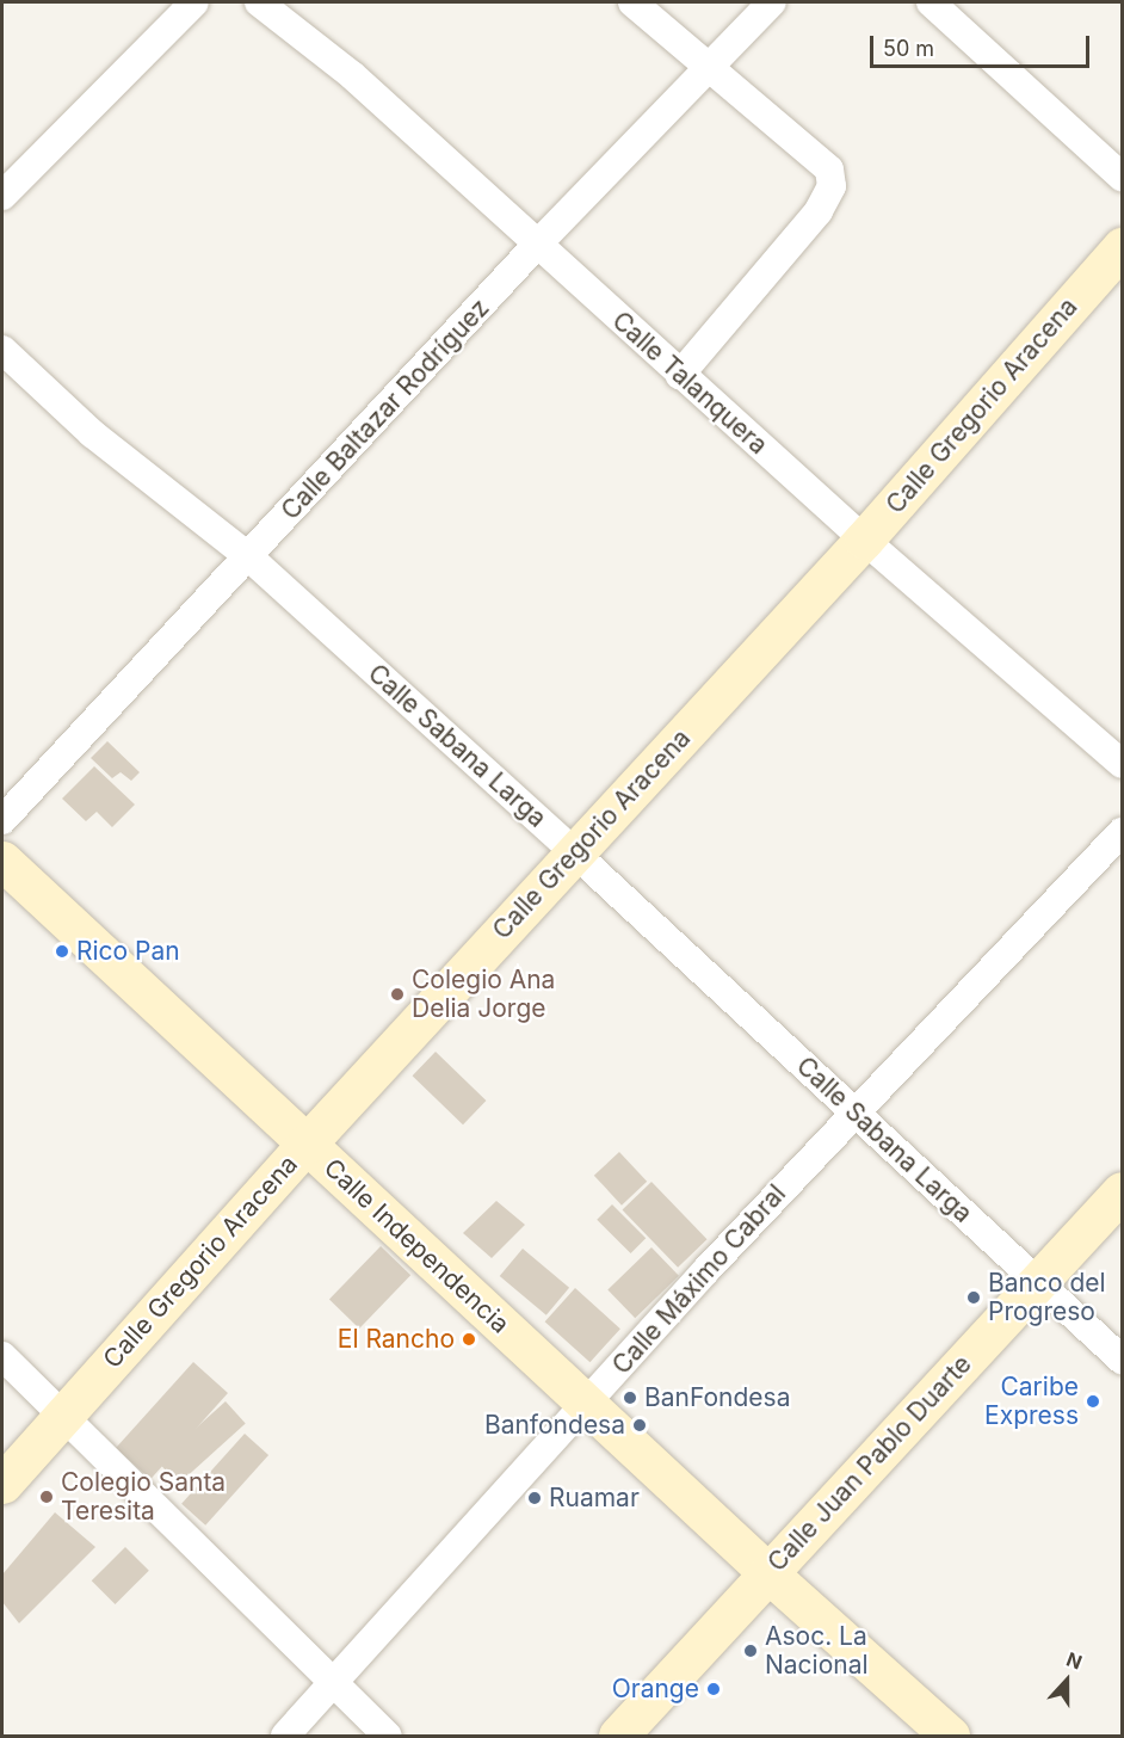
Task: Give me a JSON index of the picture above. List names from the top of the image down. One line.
{"streets":{"street":["Calle Talanquera","Calle Gregorio Aracena","Calle Baltazar Rodríguez","Calle Sabana Larga","Calle Independencia","Calle Máximo Cabral","Calle Juan Pablo Duarte"]},"crossings":[["Calle Talanquera","Calle Gregorio Aracena"],["Calle Talanquera","Calle Baltazar Rodríguez"],["Calle Gregorio Aracena","Calle Sabana Larga"],["Calle Gregorio Aracena","Calle Independencia"],["Calle Baltazar Rodríguez","Calle Sabana Larga"],["Calle Sabana Larga","Calle Máximo Cabral"],["Calle Sabana Larga","Calle Juan Pablo Duarte"],["Calle Independencia","Calle Máximo Cabral"],["Calle Independencia","Calle Juan Pablo Duarte"]],"places":["Rico Pan","Colegio Ana Delia Jorge","Banco del Progreso","El Rancho","BanFondesa","Caribe Express","Banfondesa","Colegio Santa Teresita","Ruamar","Asoc. La Nacional","Orange"],"scale_bar":"50 m","north":"top"}
